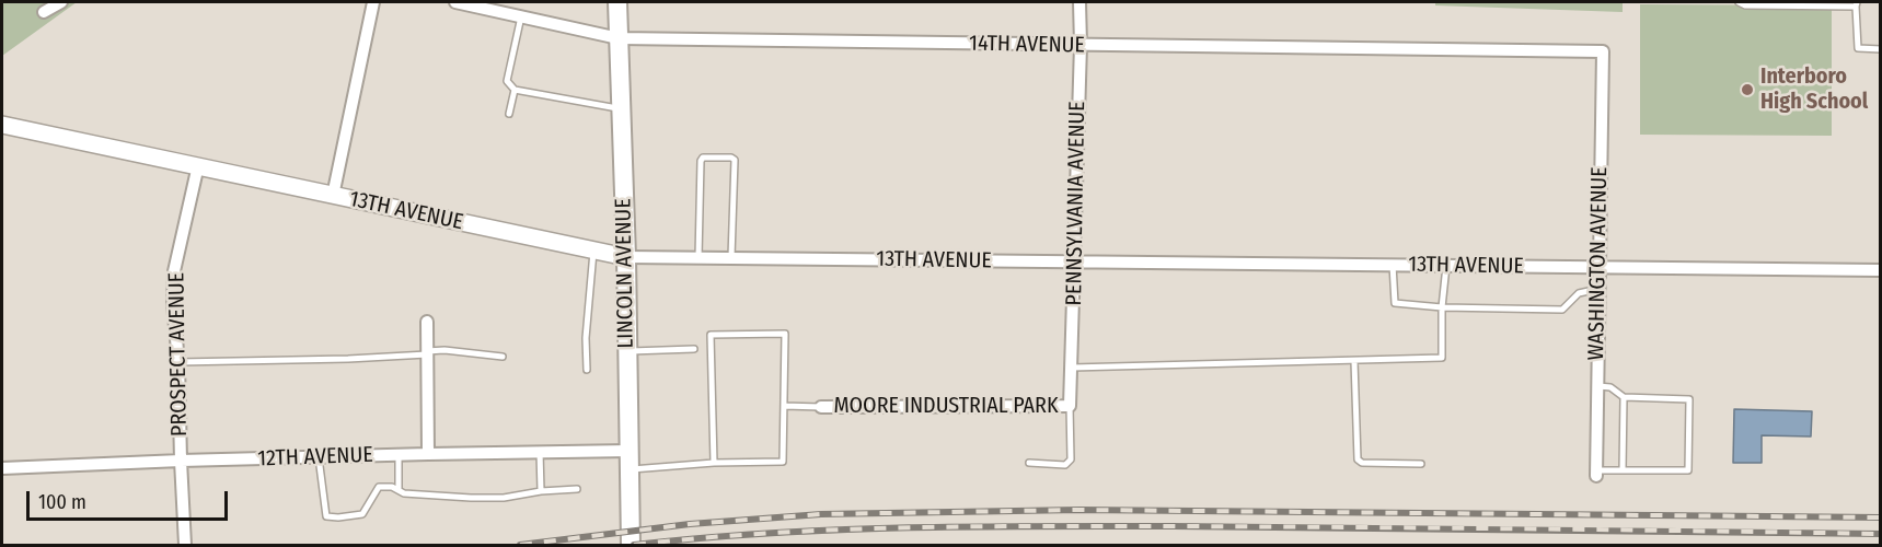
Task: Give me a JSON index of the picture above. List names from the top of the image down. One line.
{"streets":{"main road":["LINCOLN AVENUE"],"street":["14TH AVENUE","PENNSYLVANIA AVENUE","13TH AVENUE","WASHINGTON AVENUE","PROSPECT AVENUE","MOORE INDUSTRIAL PARK","12TH AVENUE"]},"crossings":[["14TH AVENUE","PENNSYLVANIA AVENUE"],["14TH AVENUE","WASHINGTON AVENUE"],["14TH AVENUE","LINCOLN AVENUE"],["PENNSYLVANIA AVENUE","13TH AVENUE"],["PENNSYLVANIA AVENUE","MOORE INDUSTRIAL PARK"],["13TH AVENUE","WASHINGTON AVENUE"],["13TH AVENUE","LINCOLN AVENUE"],["13TH AVENUE","PROSPECT AVENUE"],["LINCOLN AVENUE","12TH AVENUE"],["PROSPECT AVENUE","12TH AVENUE"]],"places":["Interboro High School"],"scale_bar":"100 m"}
